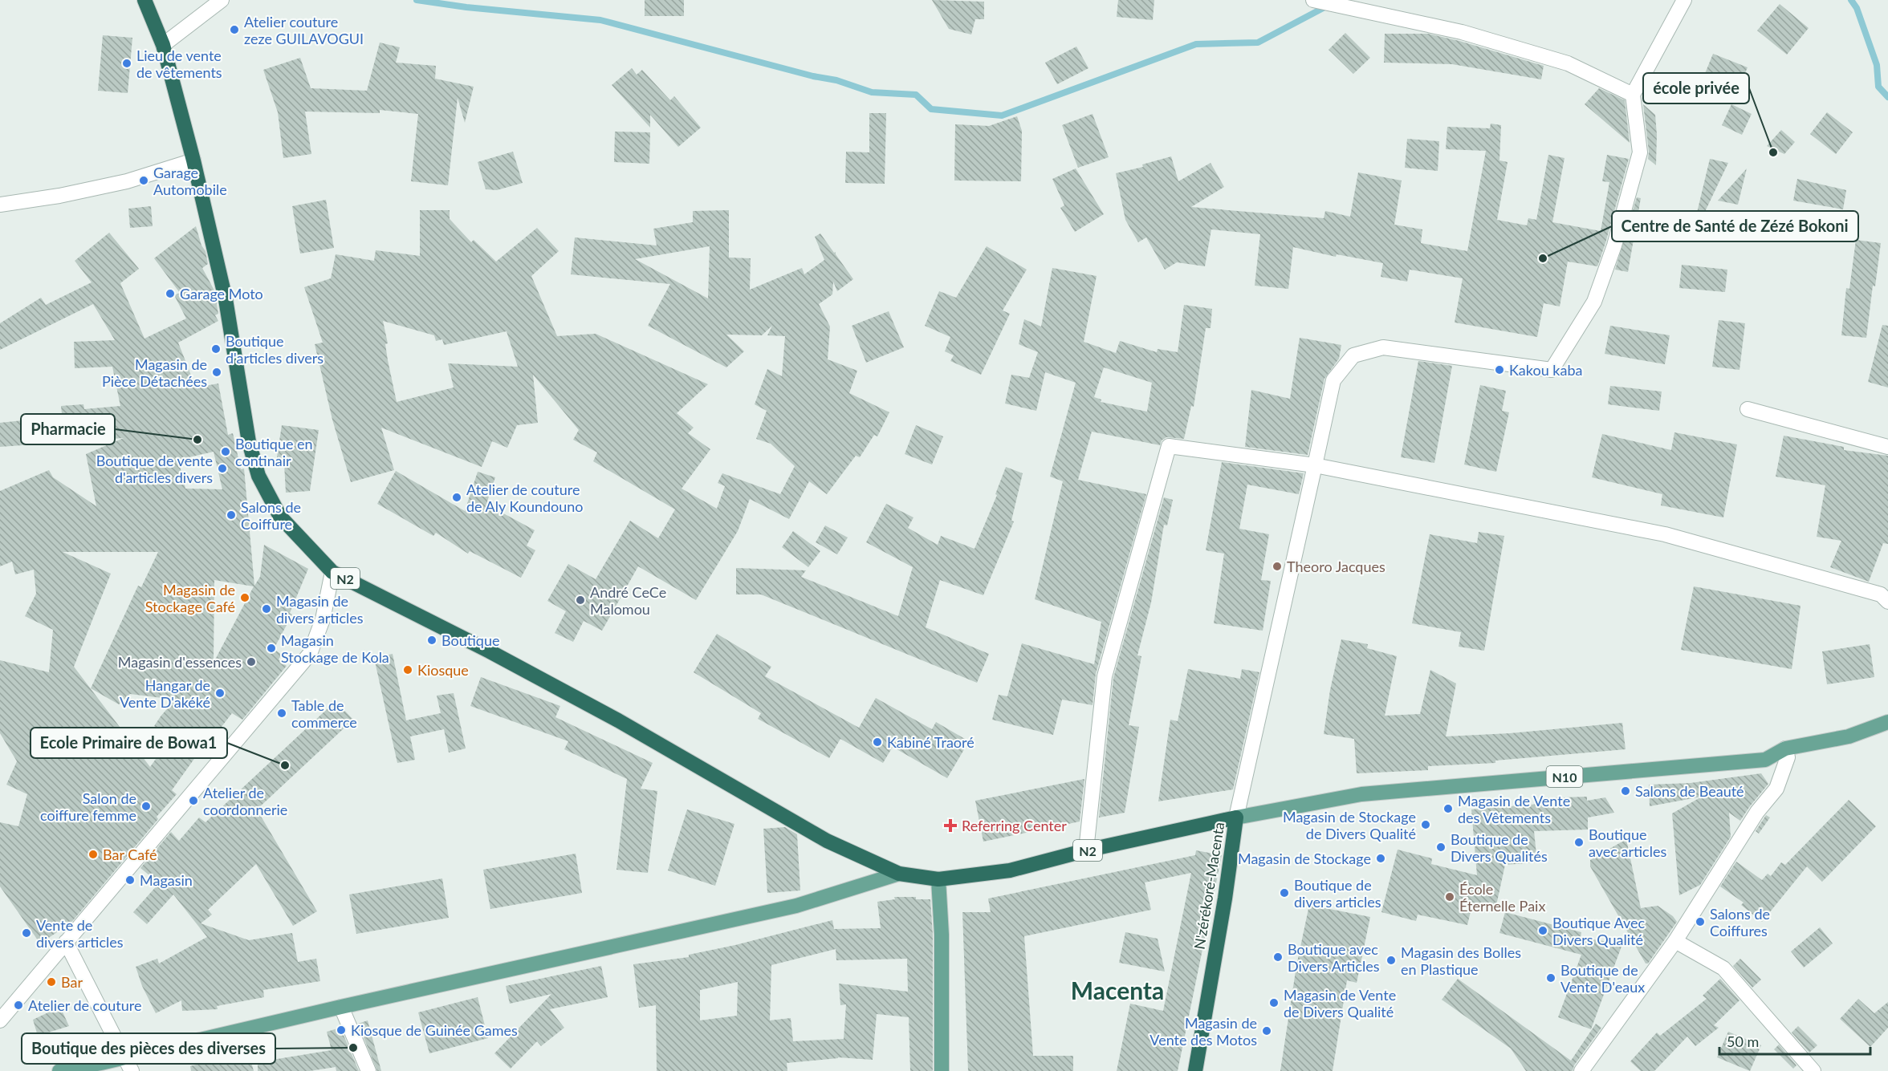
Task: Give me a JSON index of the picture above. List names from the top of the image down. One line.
{"streets":{"highway":["N2","N'zérékoré-Macenta"],"main road":["N10"]},"crossings":[["N2","N'zérékoré-Macenta"],["N10","N'zérékoré-Macenta"]],"districts":["Macenta"],"places":{"other":["Atelier couture zeze GUILAVOGUI","Lieu de vente de vêtements","école privée","Garage Automobile","Centre de Santé de Zézé Bokoni","Garage Moto","Boutique d'articles divers","Kakou kaba","Magasin de Pièce Détachées","Pharmacie","Boutique en continair","Boutique de vente d'articles divers","Atelier de couture de Aly Koundouno","Salons de Coiffure","Theoro Jacques","Magasin de Stockage Café","André CeCe Malomou","Magasin de divers articles","Boutique","Magasin Stockage de Kola","Magasin d'essences","Kiosque","Hangar de Vente D'akéké","Table de commerce","Kabiné Traoré","Ecole Primaire de Bowa1","Salons de Beauté","Atelier de coordonnerie","Salon de coiffure femme","Magasin de Vente des Vêtements","Magasin de Stockage de Divers Qualité","Boutique avec articles","Boutique de Divers Qualités","Bar Café","Magasin de Stockage","Magasin","Boutique de divers articles","École Éternelle Paix","Salons de Coiffures","Boutique Avec Divers Qualité","Vente de divers articles","Boutique avec Divers Articles","Magasin des Bolles en Plastique","Boutique de Vente D'eaux","Bar","Magasin de Vente de Divers Qualité","Atelier de couture","Kiosque de Guinée Games","Magasin de Vente des Motos","Boutique des pièces des diverses"],"health":["Referring Center"]},"scale_bar":"50 m"}
